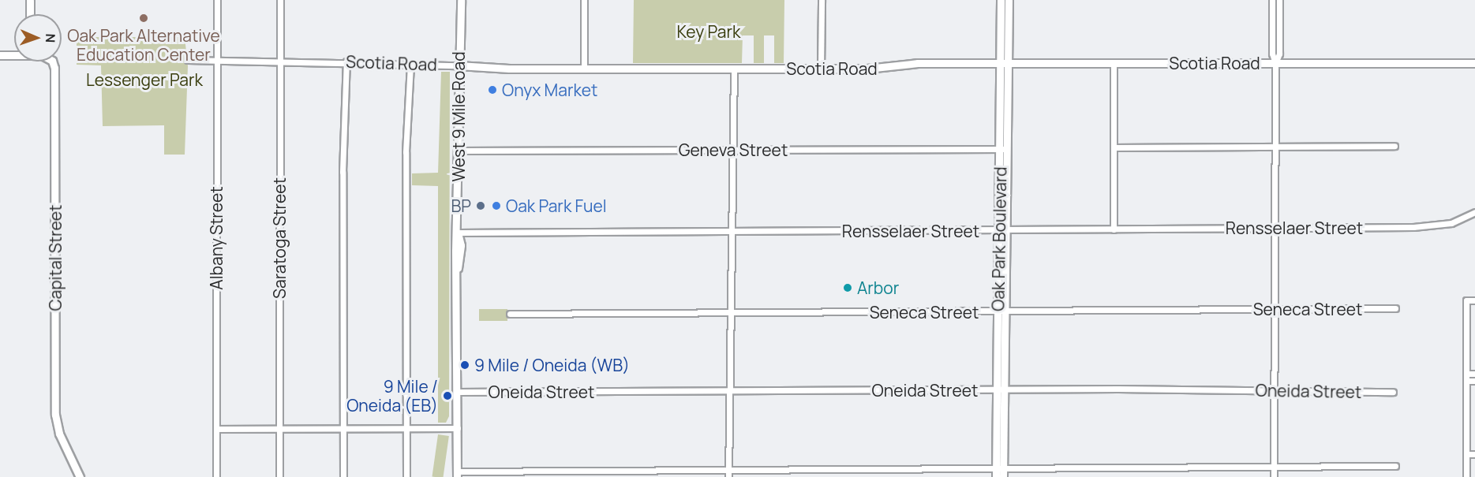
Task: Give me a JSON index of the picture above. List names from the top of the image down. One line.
{"streets":{"street":["Scotia Road","West 9 Mile Road","Geneva Street","Rensselaer Street","Albany Street","Saratoga Street","Oak Park Boulevard","Capital Street","Seneca Street","Oneida Street"]},"crossings":[["Scotia Road","West 9 Mile Road"],["Scotia Road","Albany Street"],["Scotia Road","Saratoga Street"],["Scotia Road","Oak Park Boulevard"],["West 9 Mile Road","Geneva Street"],["West 9 Mile Road","Rensselaer Street"],["West 9 Mile Road","Oneida Street"],["Geneva Street","Oak Park Boulevard"],["Rensselaer Street","Oak Park Boulevard"],["Oak Park Boulevard","Seneca Street"],["Oak Park Boulevard","Oneida Street"]],"parks":["Key Park","Lessenger Park"],"places":["Oak Park Alternative Education Center","Onyx Market","BP","Oak Park Fuel","Arbor","9 Mile / Oneida (WB)","9 Mile / Oneida (EB)"],"north":"right"}
